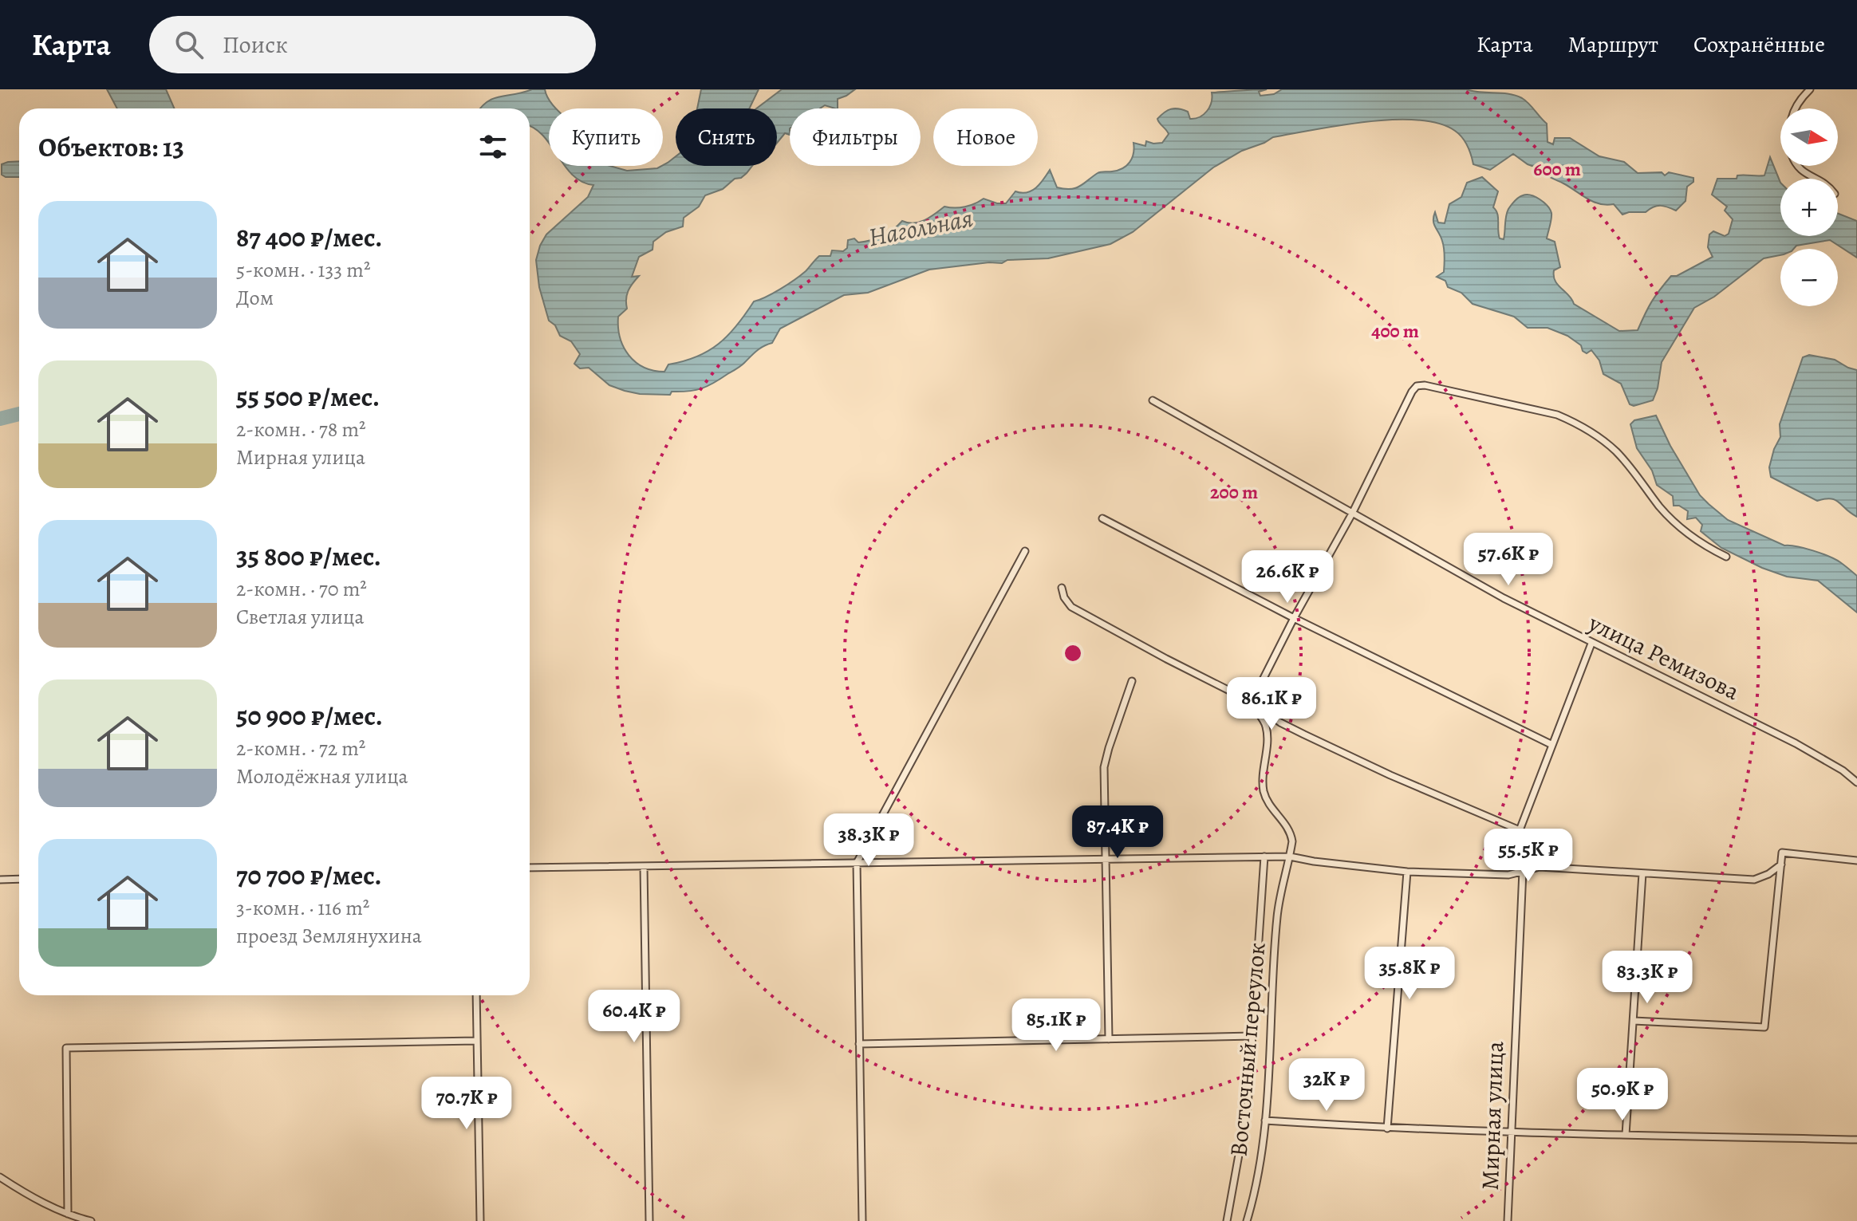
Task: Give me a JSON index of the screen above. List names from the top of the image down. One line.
{"streets":{"street":["улица Ремизова","Восточный переулок","Мирная улица"]},"crossings":[["улица Ремизова","Мирная улица"]],"water":["Нагольная"],"north":"right","page":{"header":"Карта","search":"Поиск","nav":["Карта","Маршрут","Сохранённые"],"map_buttons":["+","−"],"chip":["Купить","Снять","Фильтры","Новое"],"heading":"Объектов: 13","list":[{"name":"87 400 ₽/мес.","note":"5-комн. · 133 m² · Дом"},{"name":"55 500 ₽/мес.","note":"2-комн. · 78 m² · Мирная улица"},{"name":"35 800 ₽/мес.","note":"2-комн. · 70 m² · Светлая улица"},{"name":"50 900 ₽/мес.","note":"2-комн. · 72 m² · Молодёжная улица"},{"name":"70 700 ₽/мес.","note":"3-комн. · 116 m² · проезд Землянухина"}],"price":["57.6K ₽","26.6K ₽","86.1K ₽","87.4K ₽","38.3K ₽","55.5K ₽","35.8K ₽","83.3K ₽","60.4K ₽","85.1K ₽","32K ₽","50.9K ₽","70.7K ₽"]},"rings":["600 m","400 m","200 m"]}
